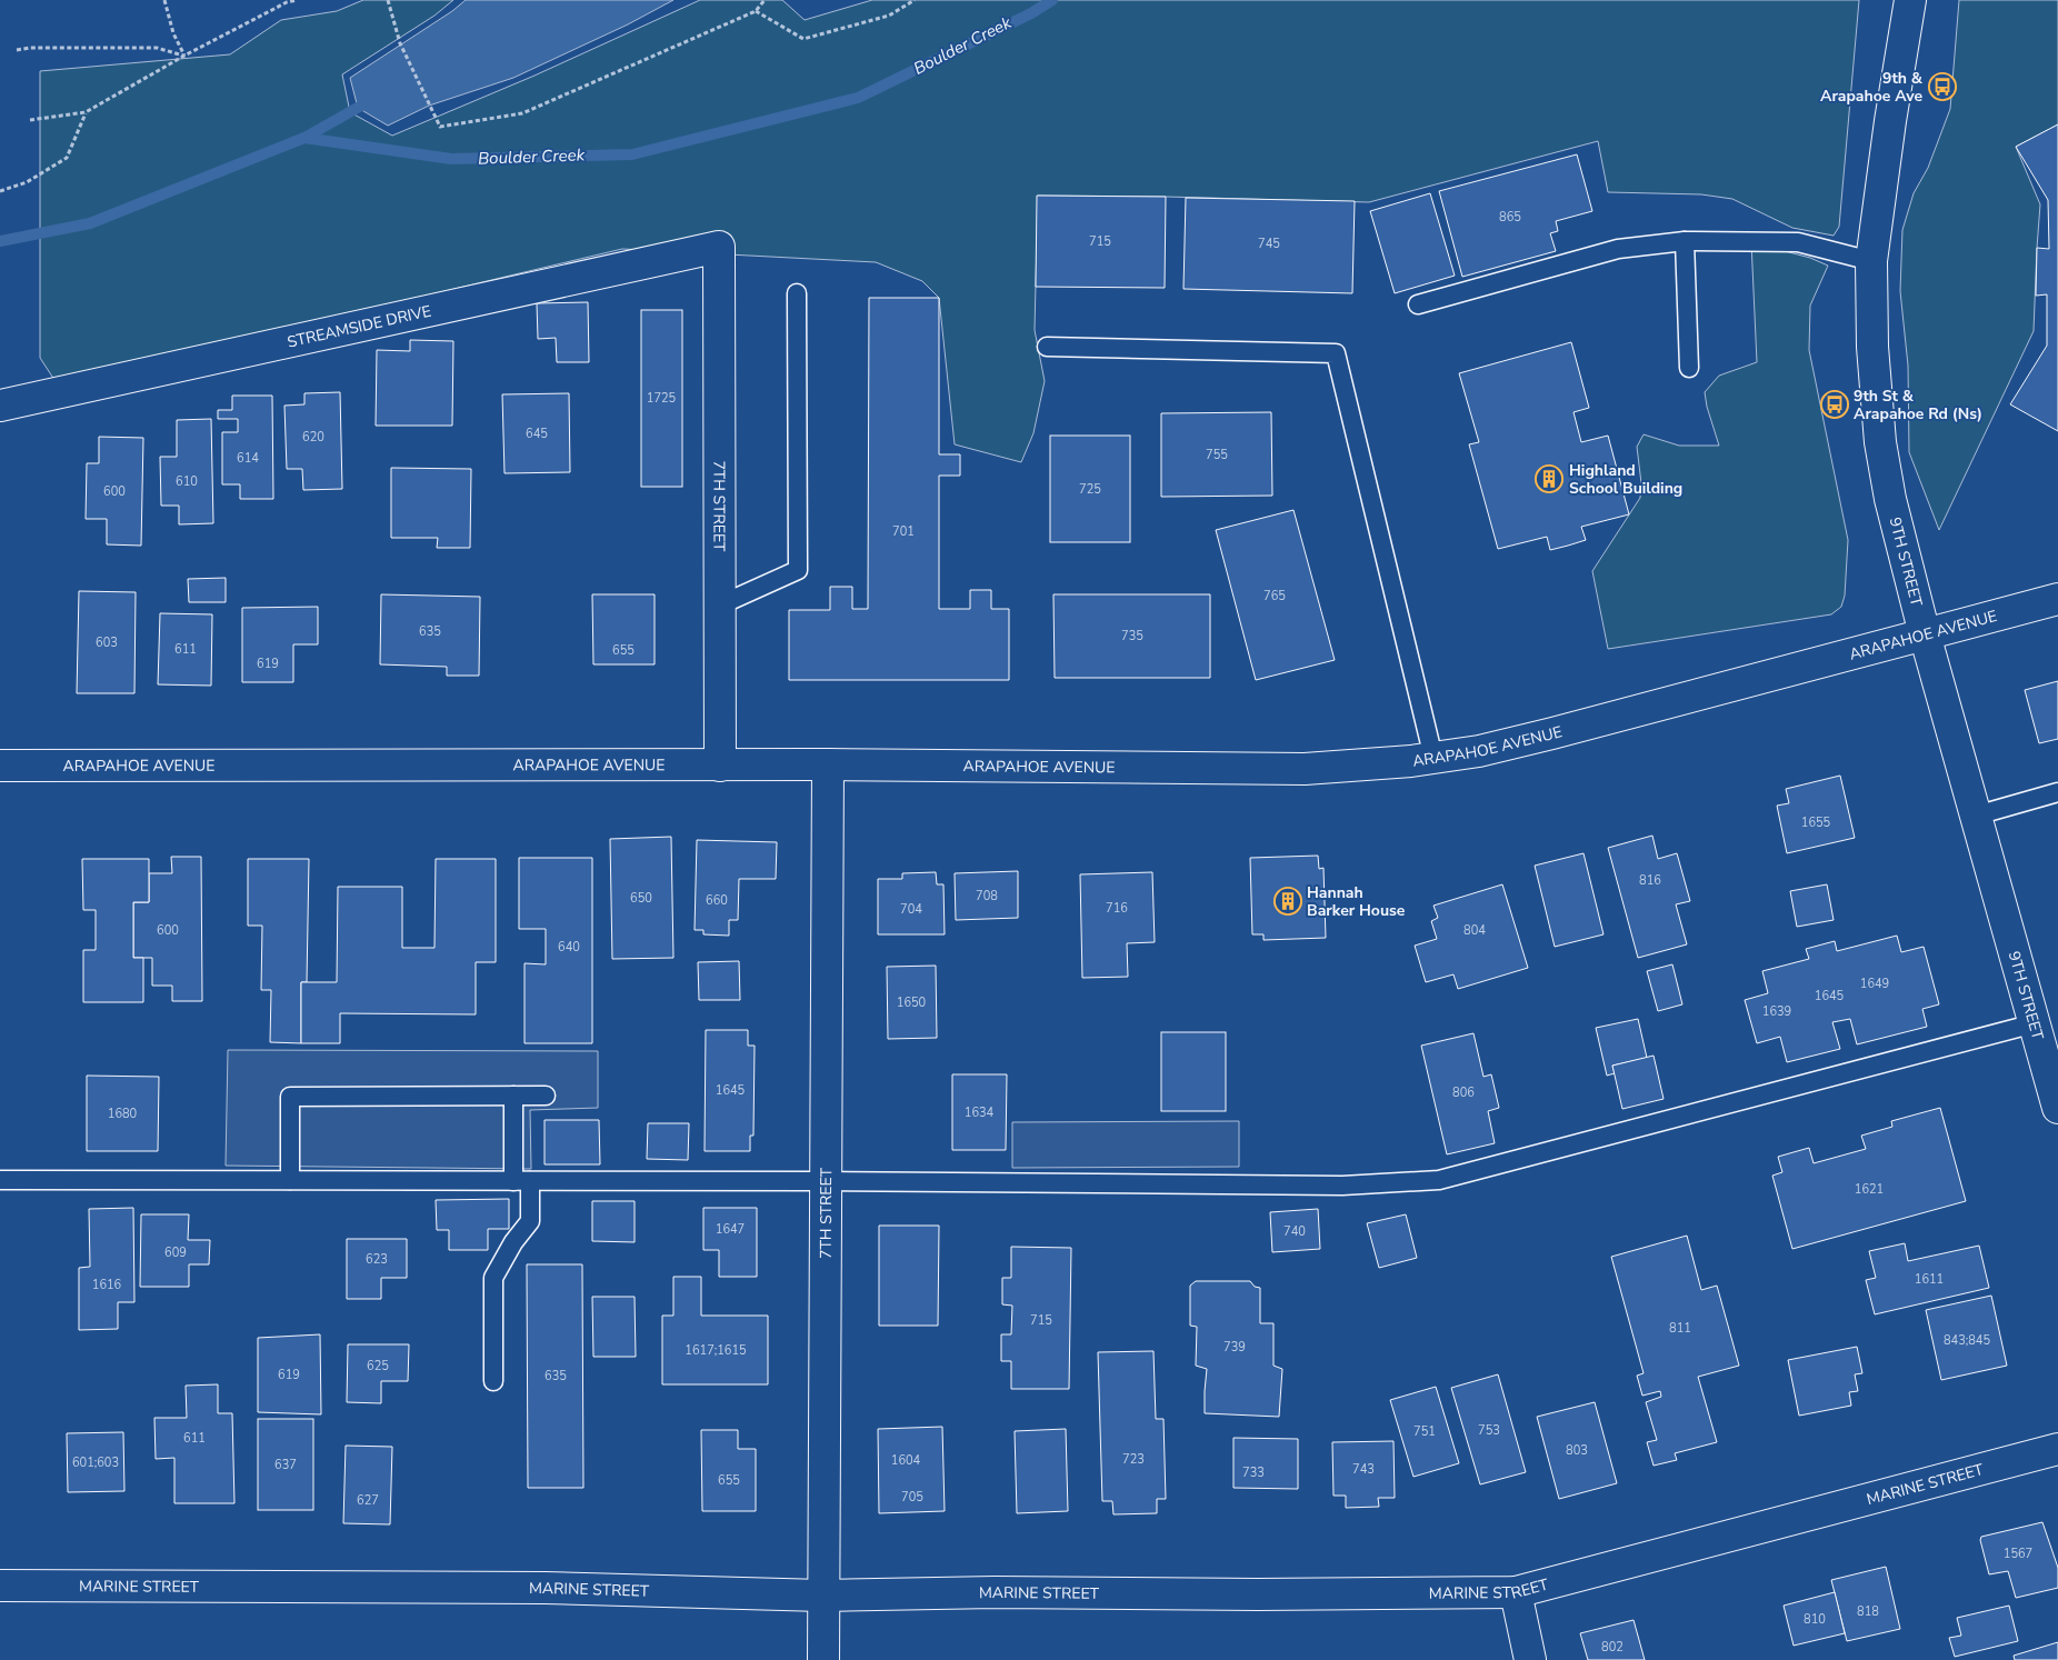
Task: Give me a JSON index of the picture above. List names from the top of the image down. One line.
{"streets":{"street":["STREAMSIDE DRIVE","7TH STREET","9TH STREET","ARAPAHOE AVENUE","MARINE STREET"]},"crossings":[["STREAMSIDE DRIVE","7TH STREET"],["7TH STREET","ARAPAHOE AVENUE"],["7TH STREET","MARINE STREET"],["9TH STREET","ARAPAHOE AVENUE"]],"water":["Boulder Creek"],"places":{"bus stop":["9th & Arapahoe Ave","9th St & Arapahoe Rd (Ns)"],"building":["Highland School Building","Hannah Barker House"]},"house_numbers":["865","715","745","1725","645","620","755","614","610","725","600","701","765","635","735","603","611","655","619","1655","816","708","650","660","716","704","600","804","640","1649","1645","1650","1639","1645","806","1634","1680","1621","1647","740","609","623","1611","1616","715","811","843;845","739","1617;1615","625","619","635","753","751","611","803","723","1604","601;603","637","743","733","655","705","627","1567","818","810","802"]}
